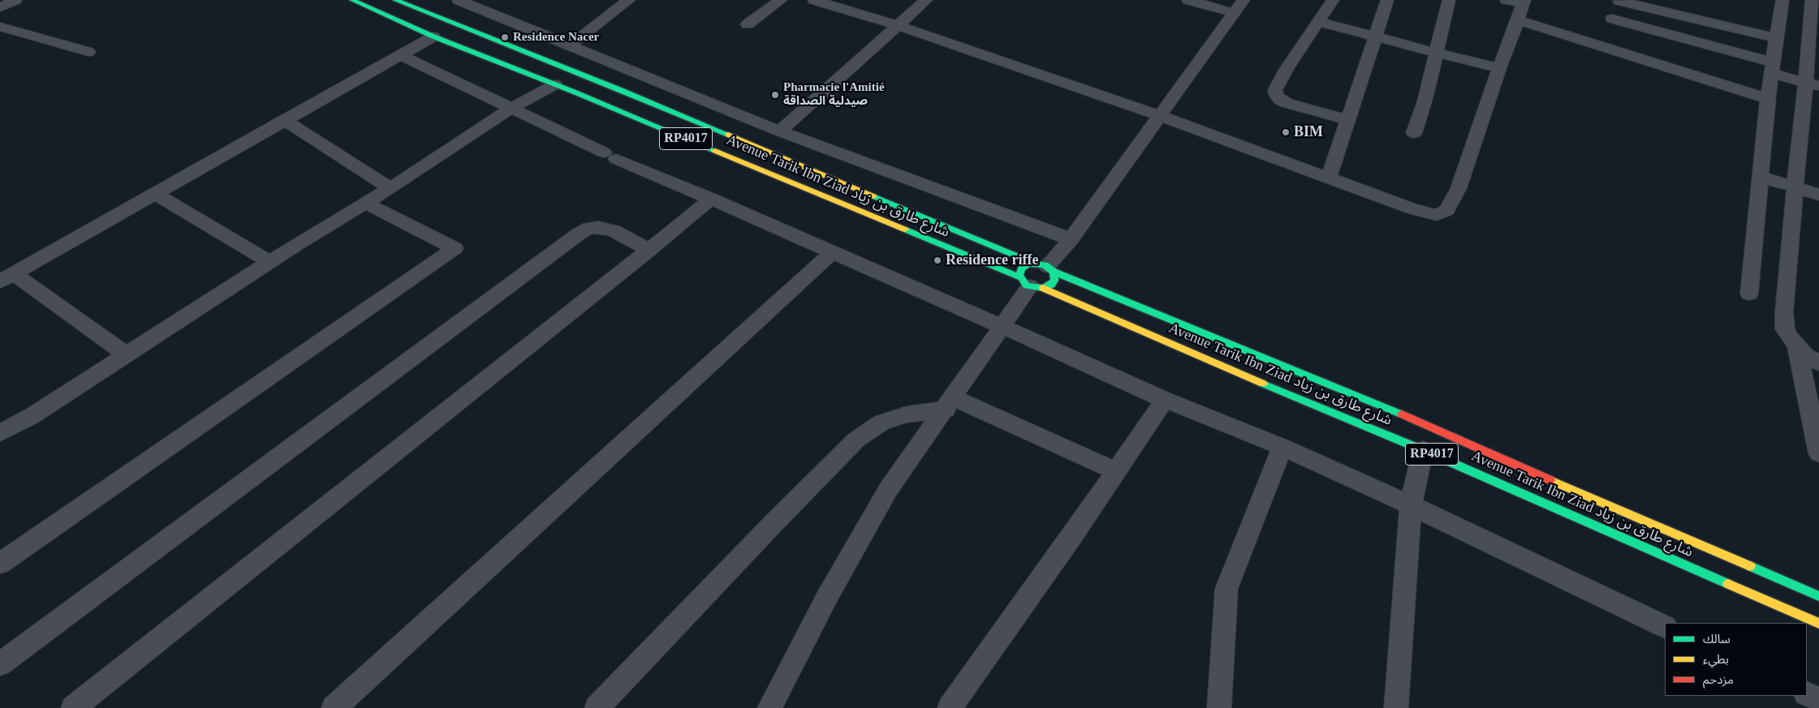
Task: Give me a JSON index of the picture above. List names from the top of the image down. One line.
{"streets":{"main road":["RP4017","Avenue Tarik Ibn Ziad شارع طارق بن زياد"]},"places":["Residence Nacer","Pharmacie l'Amitié صيدلية الصداقة","BIM","Residence riffe"],"legend":["سالك","بطيء","مزدحم"]}
